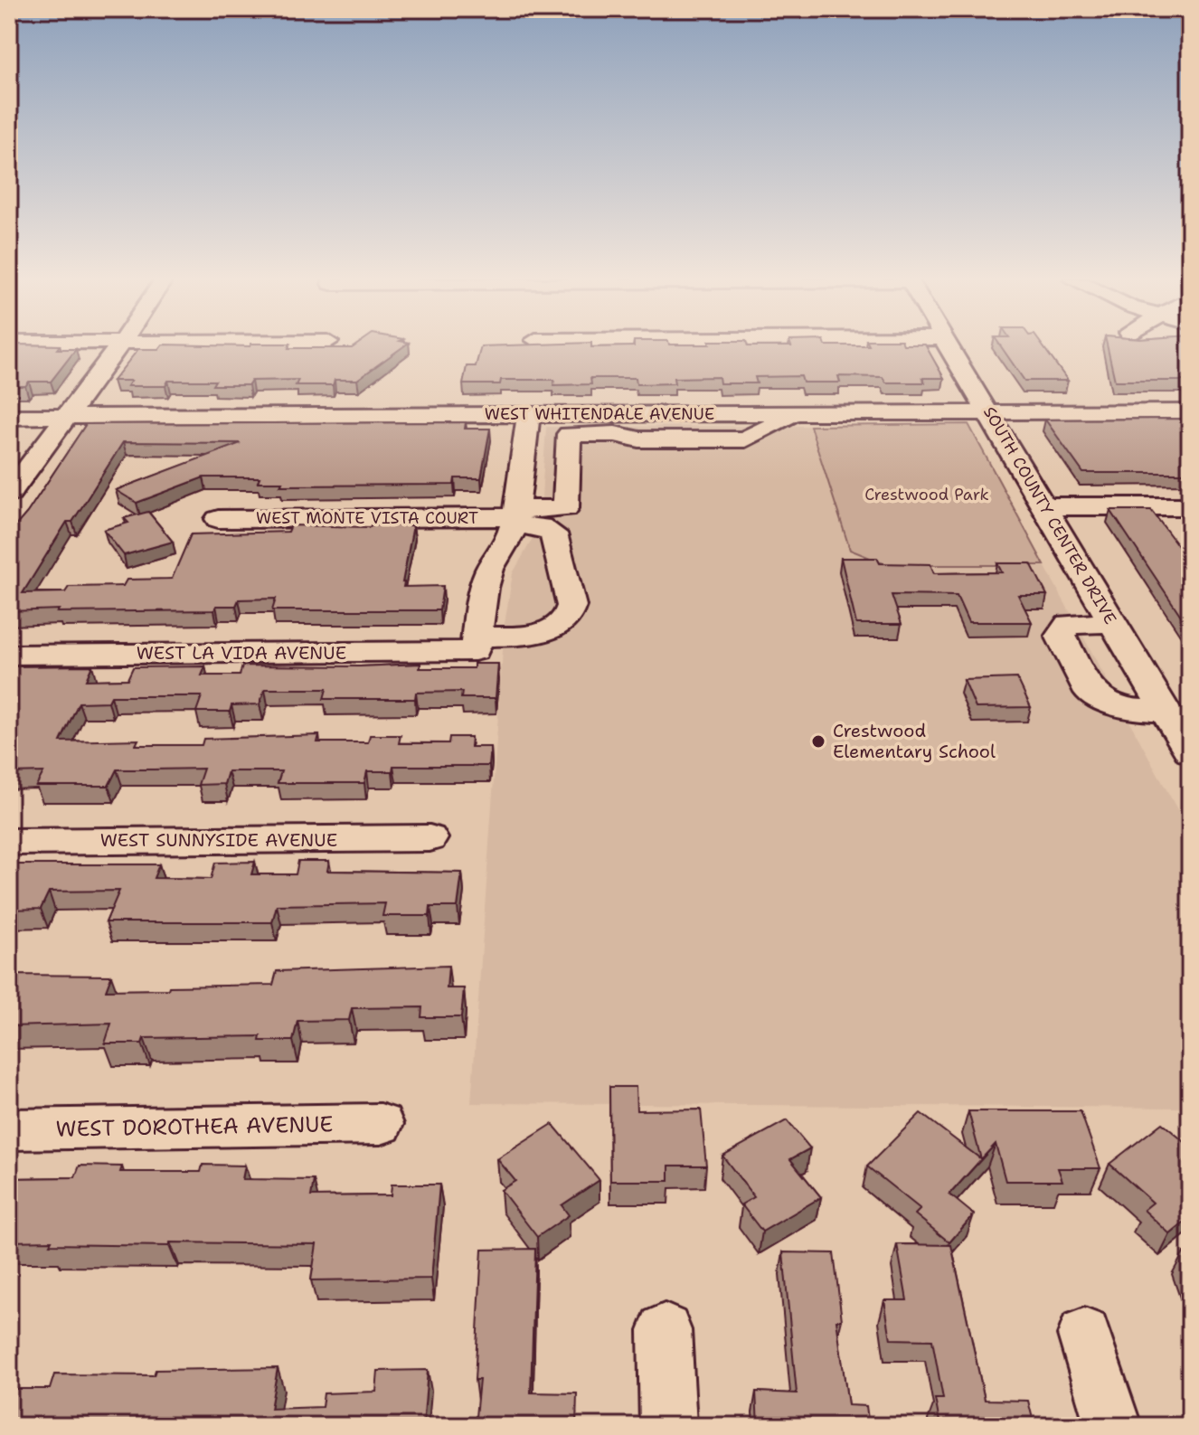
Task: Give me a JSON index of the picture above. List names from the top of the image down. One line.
{"streets":{"street":["WEST WHITENDALE AVENUE","SOUTH COUNTY CENTER DRIVE","WEST MONTE VISTA COURT","WEST LA VIDA AVENUE","WEST SUNNYSIDE AVENUE","WEST DOROTHEA AVENUE"]},"crossings":[["WEST MONTE VISTA COURT","WEST LA VIDA AVENUE"]],"parks":["Crestwood Park"],"places":["Crestwood Elementary School"]}
